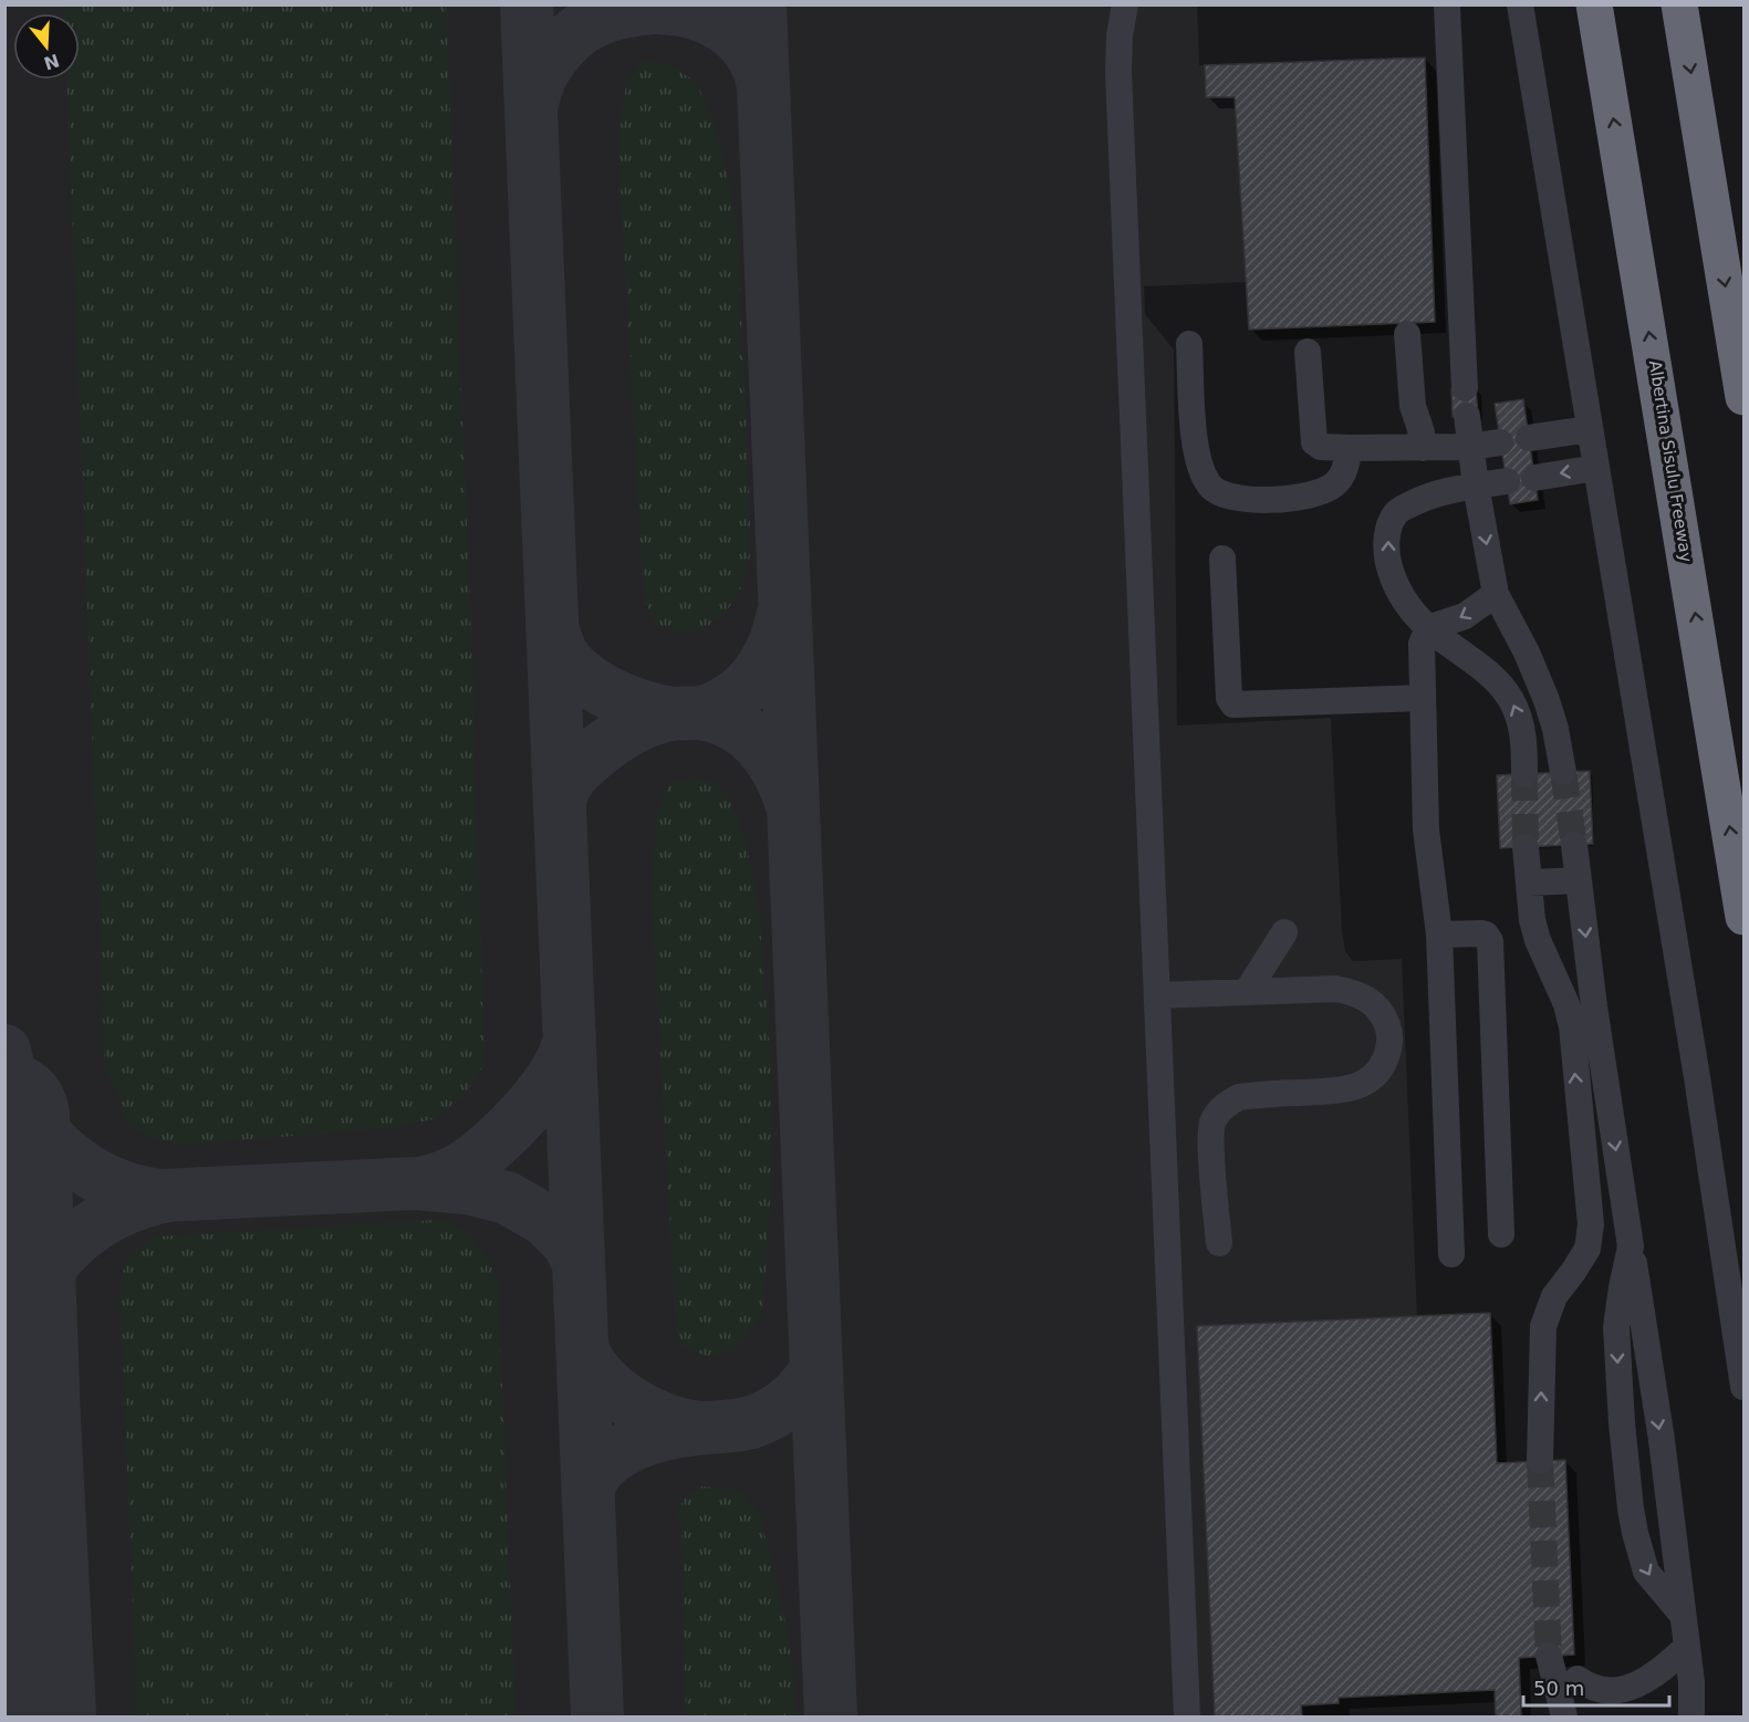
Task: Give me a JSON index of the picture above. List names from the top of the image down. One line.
{"streets":{"highway":["Albertina Sisulu Freeway"]},"scale_bar":"50 m","north":"bottom"}
